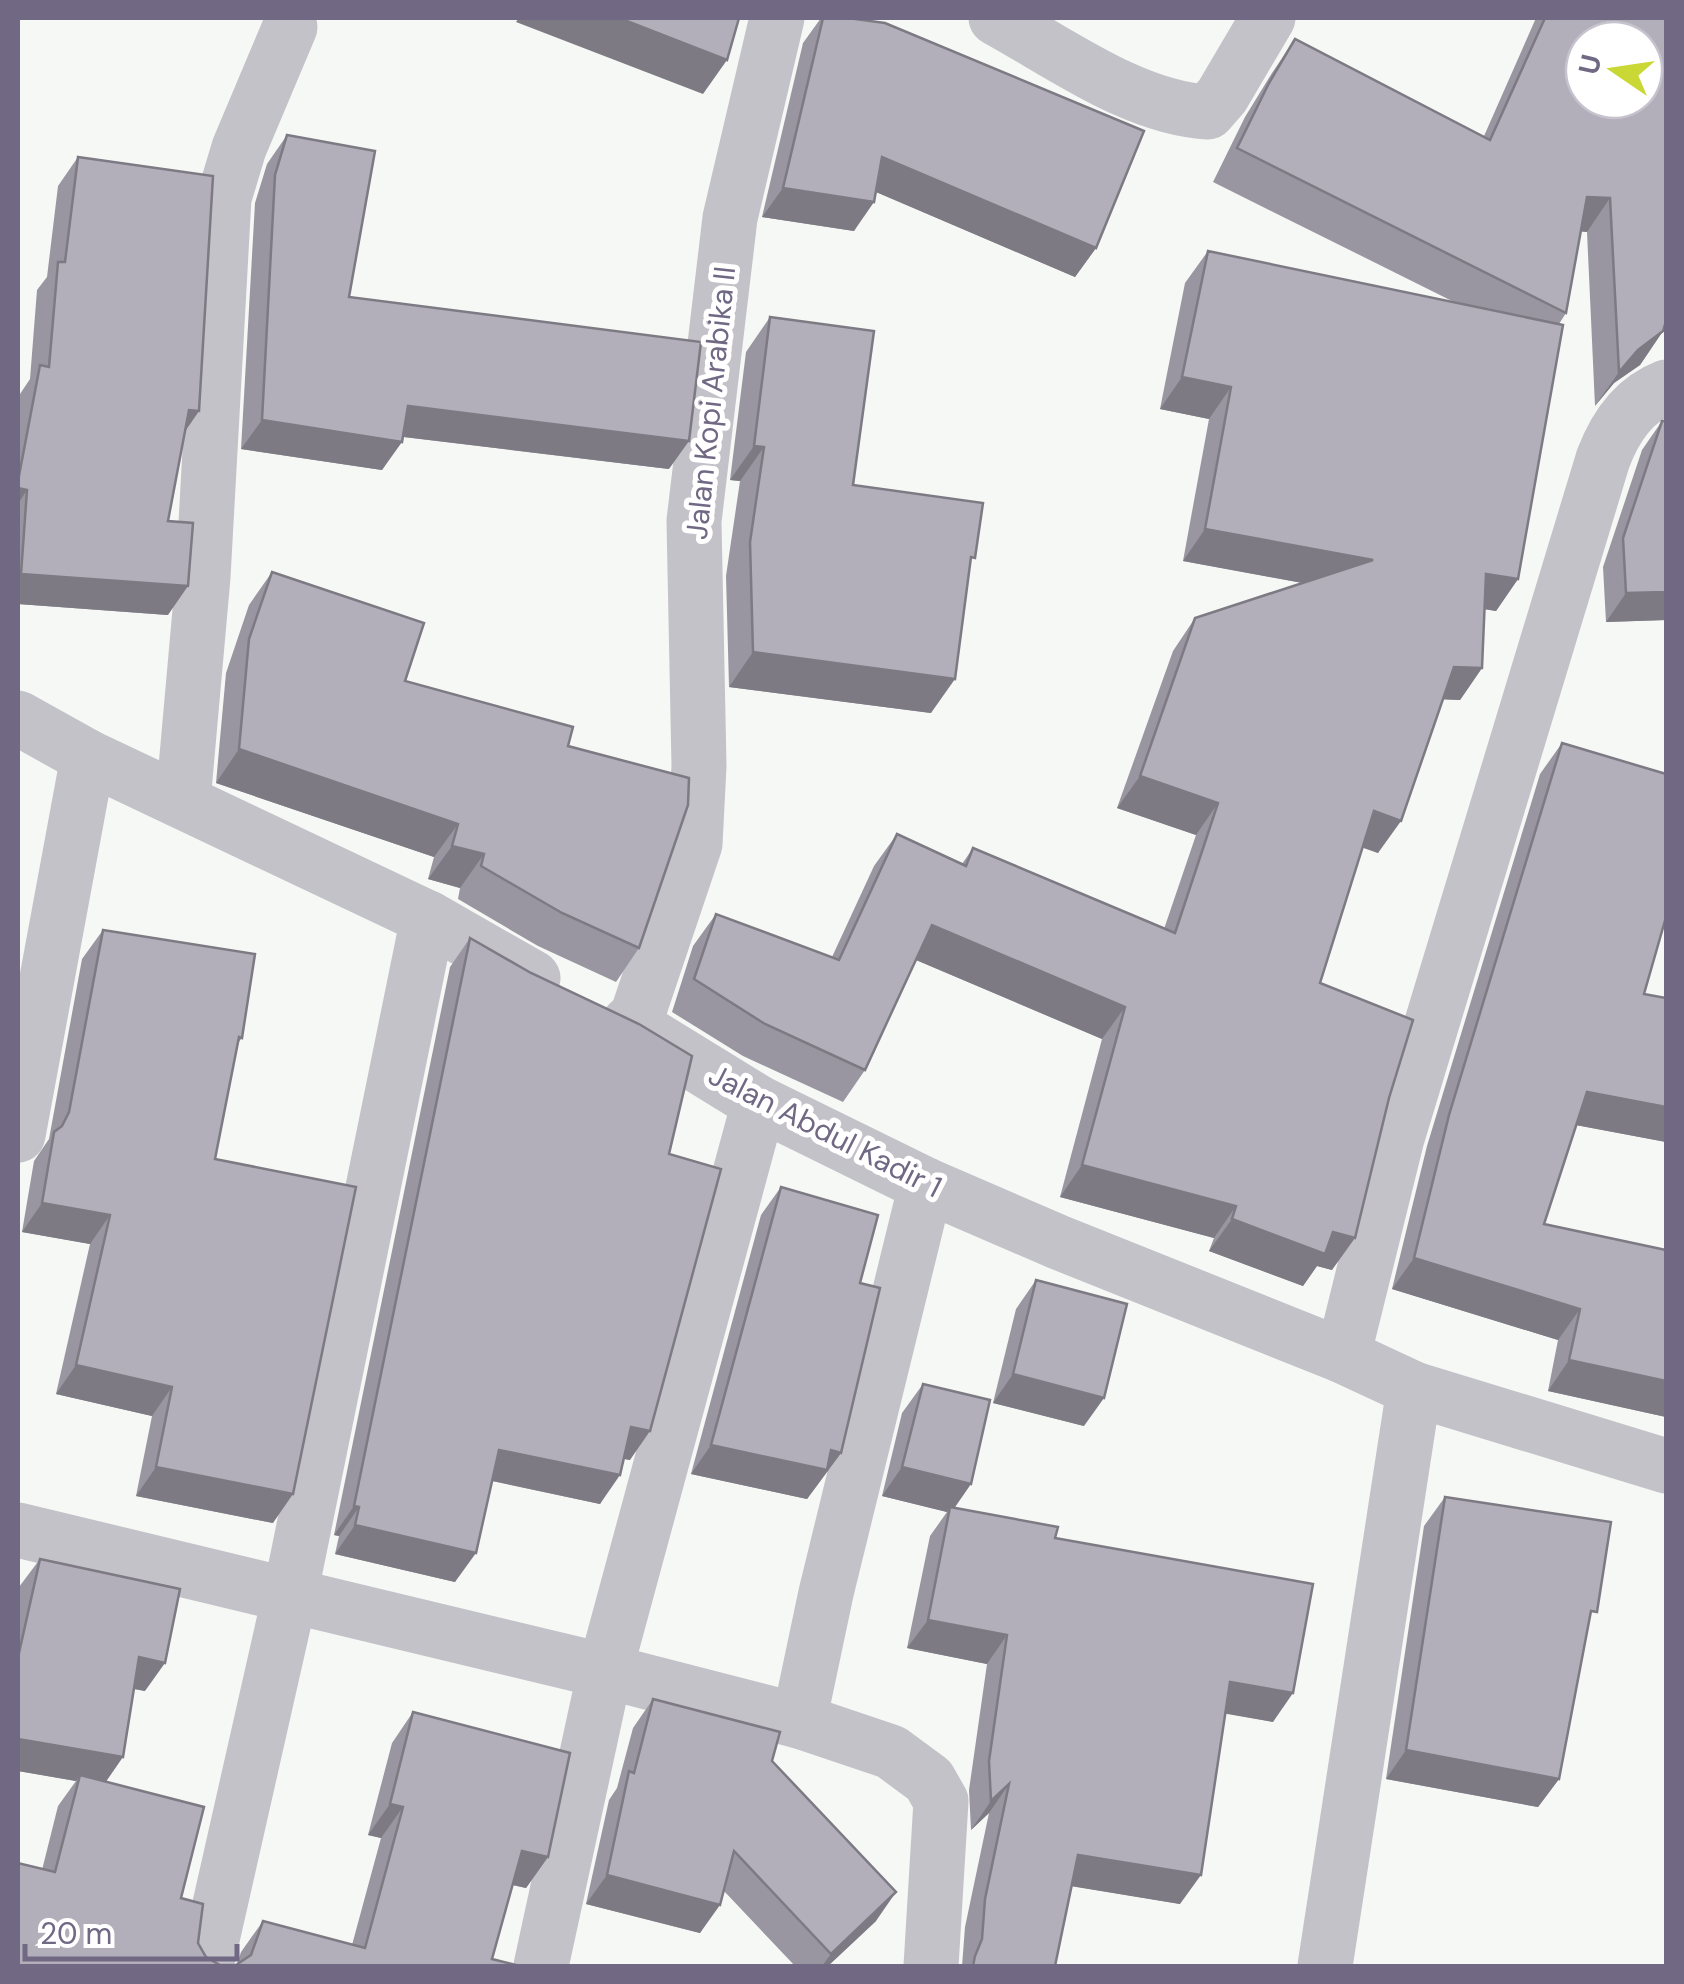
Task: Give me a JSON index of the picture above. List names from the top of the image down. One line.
{"streets":{"street":["Jalan Kopi Arabika II","Jalan Abdul Kadir 1"]},"crossings":[["Jalan Kopi Arabika II","Jalan Abdul Kadir 1"]],"scale_bar":"20 m","north":"left"}
